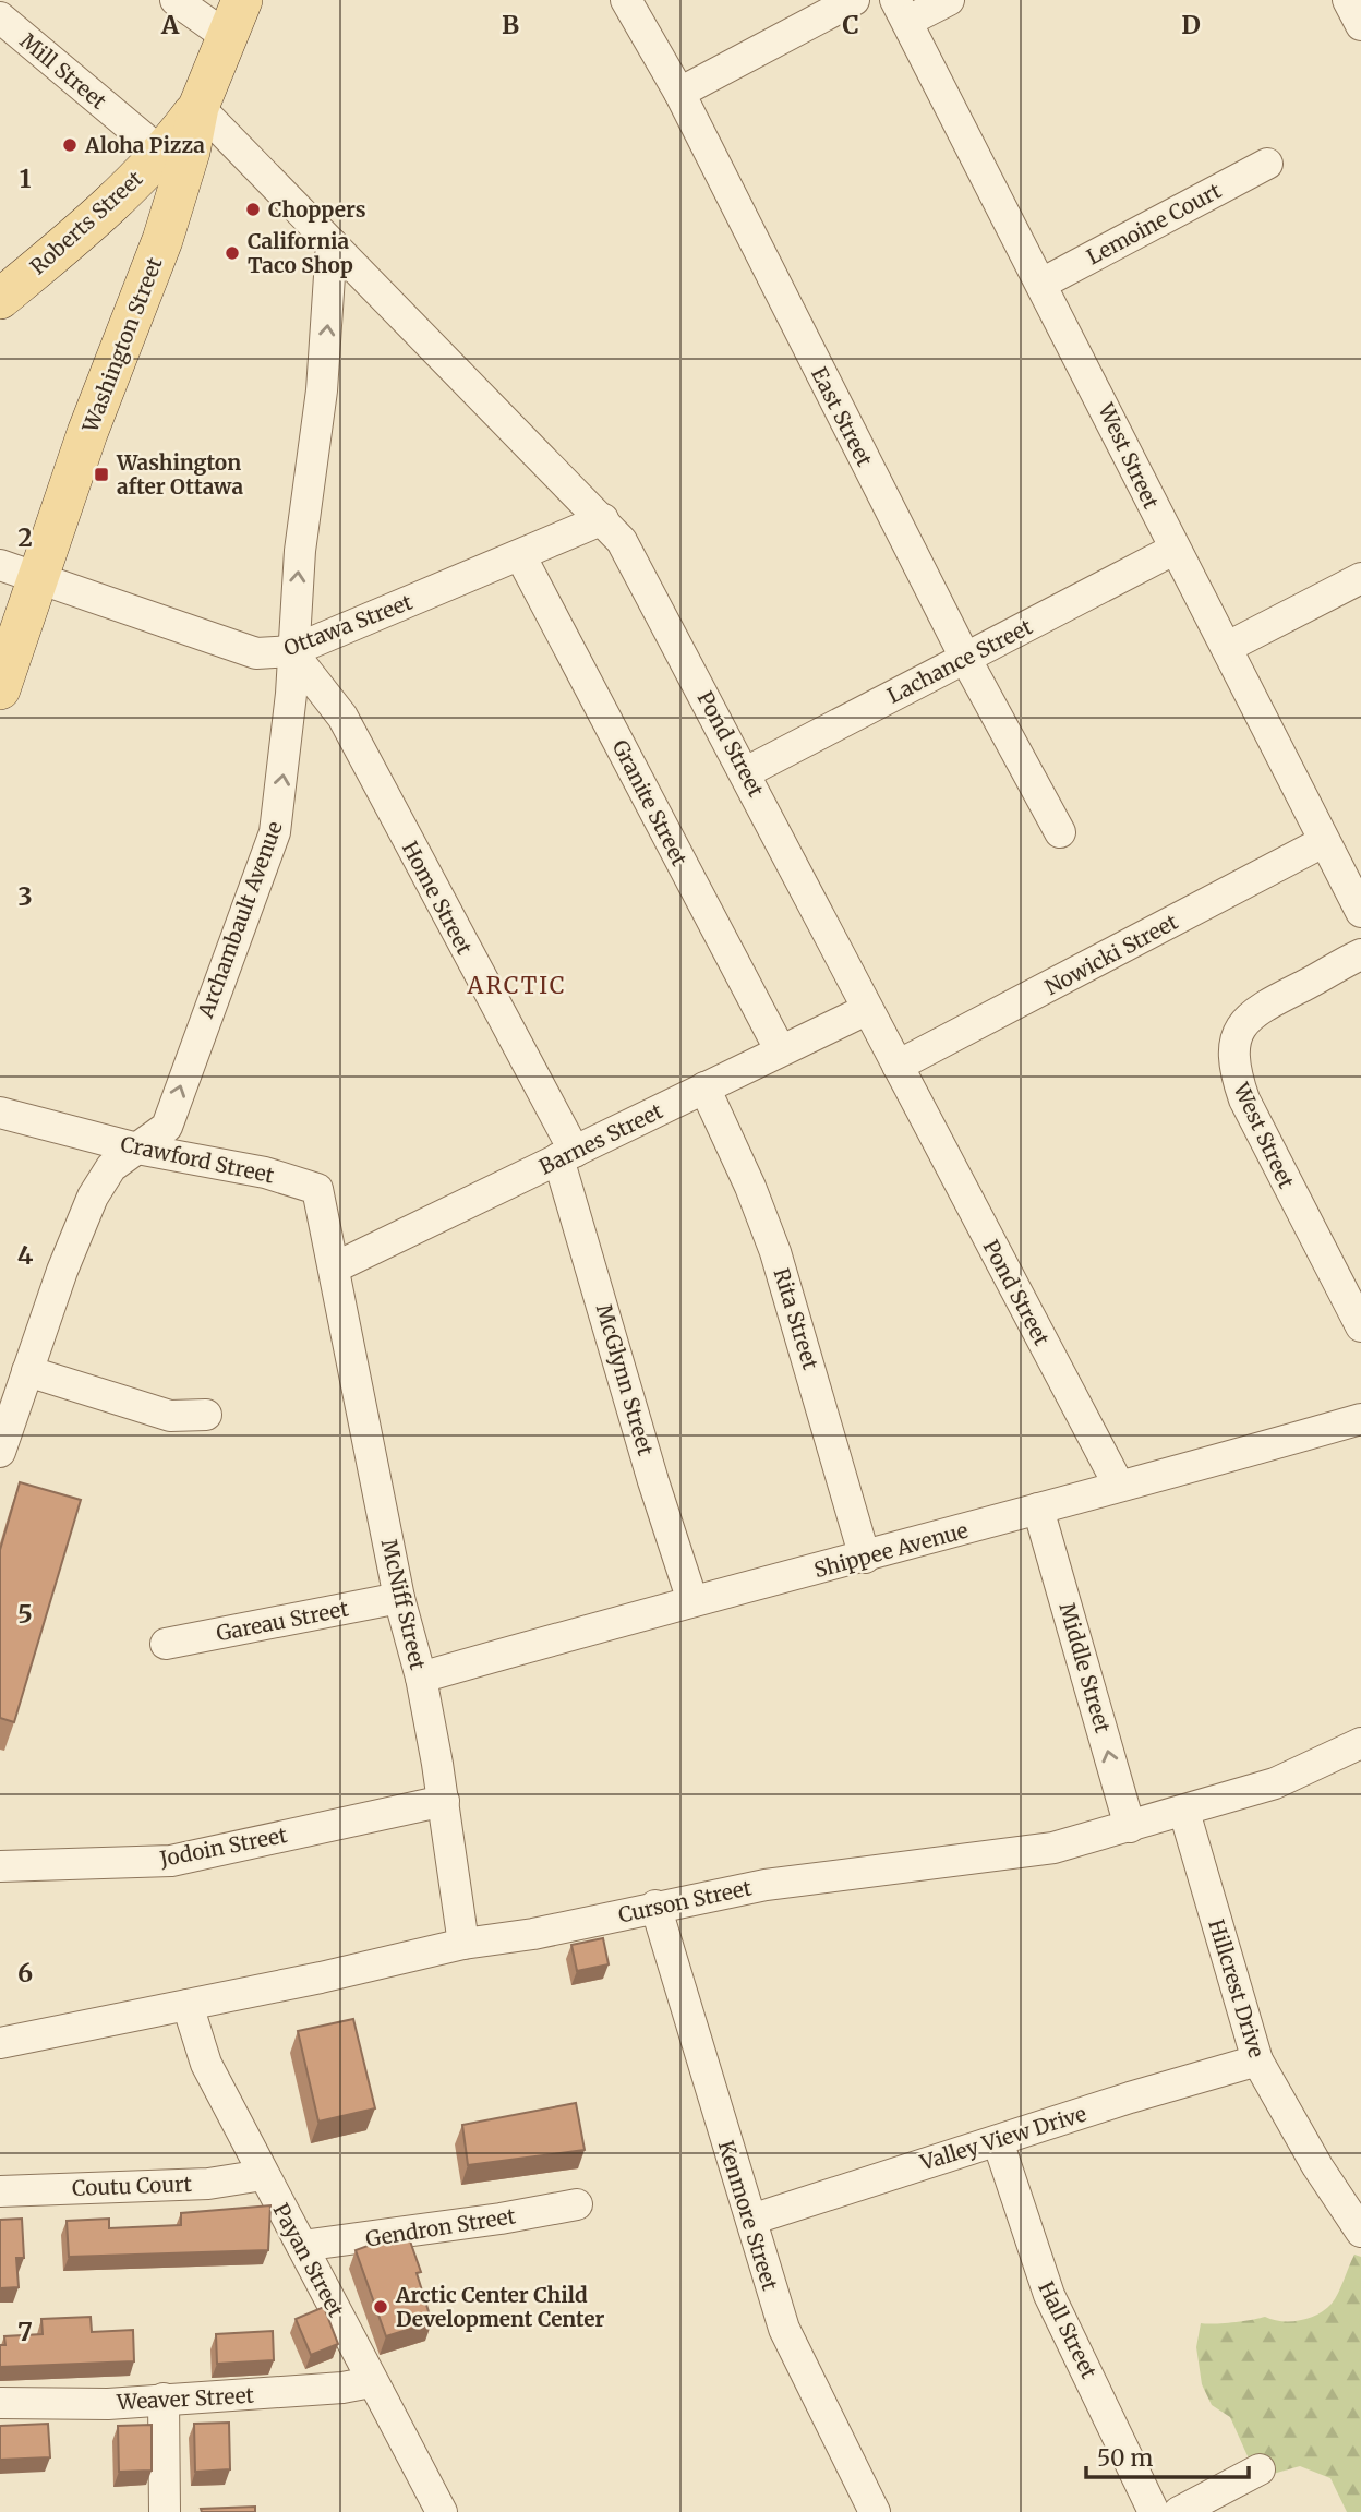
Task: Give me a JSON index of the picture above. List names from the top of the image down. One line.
{"streets":{"main road":["Roberts Street","Washington Street"],"street":["Mill Street","Lemoine Court","East Street","West Street","Ottawa Street","Lachance Street","Pond Street","Granite Street","Home Street","Archambault Avenue","Nowicki Street","Barnes Street","Crawford Street","Rita Street","McGlynn Street","Shippee Avenue","McNiff Street","Gareau Street","Middle Street","Jodoin Street","Curson Street","Hillcrest Drive","Valley View Drive","Coutu Court","Kenmore Street","Gendron Street","Payan Street","Hall Street","Weaver Street"]},"crossings":[["Mill Street","Roberts Street"],["Roberts Street","Washington Street"],["Roberts Street","Pond Street"],["Lemoine Court","West Street"],["Washington Street","Ottawa Street"],["Washington Street","Pond Street"],["East Street","Lachance Street"],["West Street","Lachance Street"],["West Street","Nowicki Street"],["Ottawa Street","Pond Street"],["Ottawa Street","Granite Street"],["Ottawa Street","Home Street"],["Ottawa Street","Archambault Avenue"],["Lachance Street","Pond Street"],["Pond Street","Archambault Avenue"],["Pond Street","Nowicki Street"],["Pond Street","Barnes Street"],["Pond Street","Shippee Avenue"],["Granite Street","Barnes Street"],["Home Street","Archambault Avenue"],["Home Street","Barnes Street"],["Home Street","McGlynn Street"],["Archambault Avenue","Crawford Street"],["Barnes Street","Crawford Street"],["Barnes Street","Rita Street"],["Barnes Street","McGlynn Street"],["Barnes Street","McNiff Street"],["Crawford Street","McNiff Street"],["Rita Street","Shippee Avenue"],["McGlynn Street","Shippee Avenue"],["Shippee Avenue","McNiff Street"],["Shippee Avenue","Middle Street"],["McNiff Street","Gareau Street"],["McNiff Street","Jodoin Street"],["McNiff Street","Curson Street"],["Middle Street","Curson Street"],["Curson Street","Hillcrest Drive"],["Curson Street","Kenmore Street"],["Curson Street","Payan Street"],["Hillcrest Drive","Valley View Drive"],["Valley View Drive","Kenmore Street"],["Valley View Drive","Hall Street"],["Coutu Court","Payan Street"],["Gendron Street","Payan Street"],["Payan Street","Weaver Street"]],"one_way":["Archambault Avenue","Middle Street"],"districts":["ARCTIC"],"places":{"other":["Aloha Pizza","Choppers","California Taco Shop","Arctic Center Child Development Center"],"transit":["Washington after Ottawa"]},"scale_bar":"50 m","grid":{"columns":["A","B","C","D"],"rows":["1","2","3","4","5","6","7"]}}
